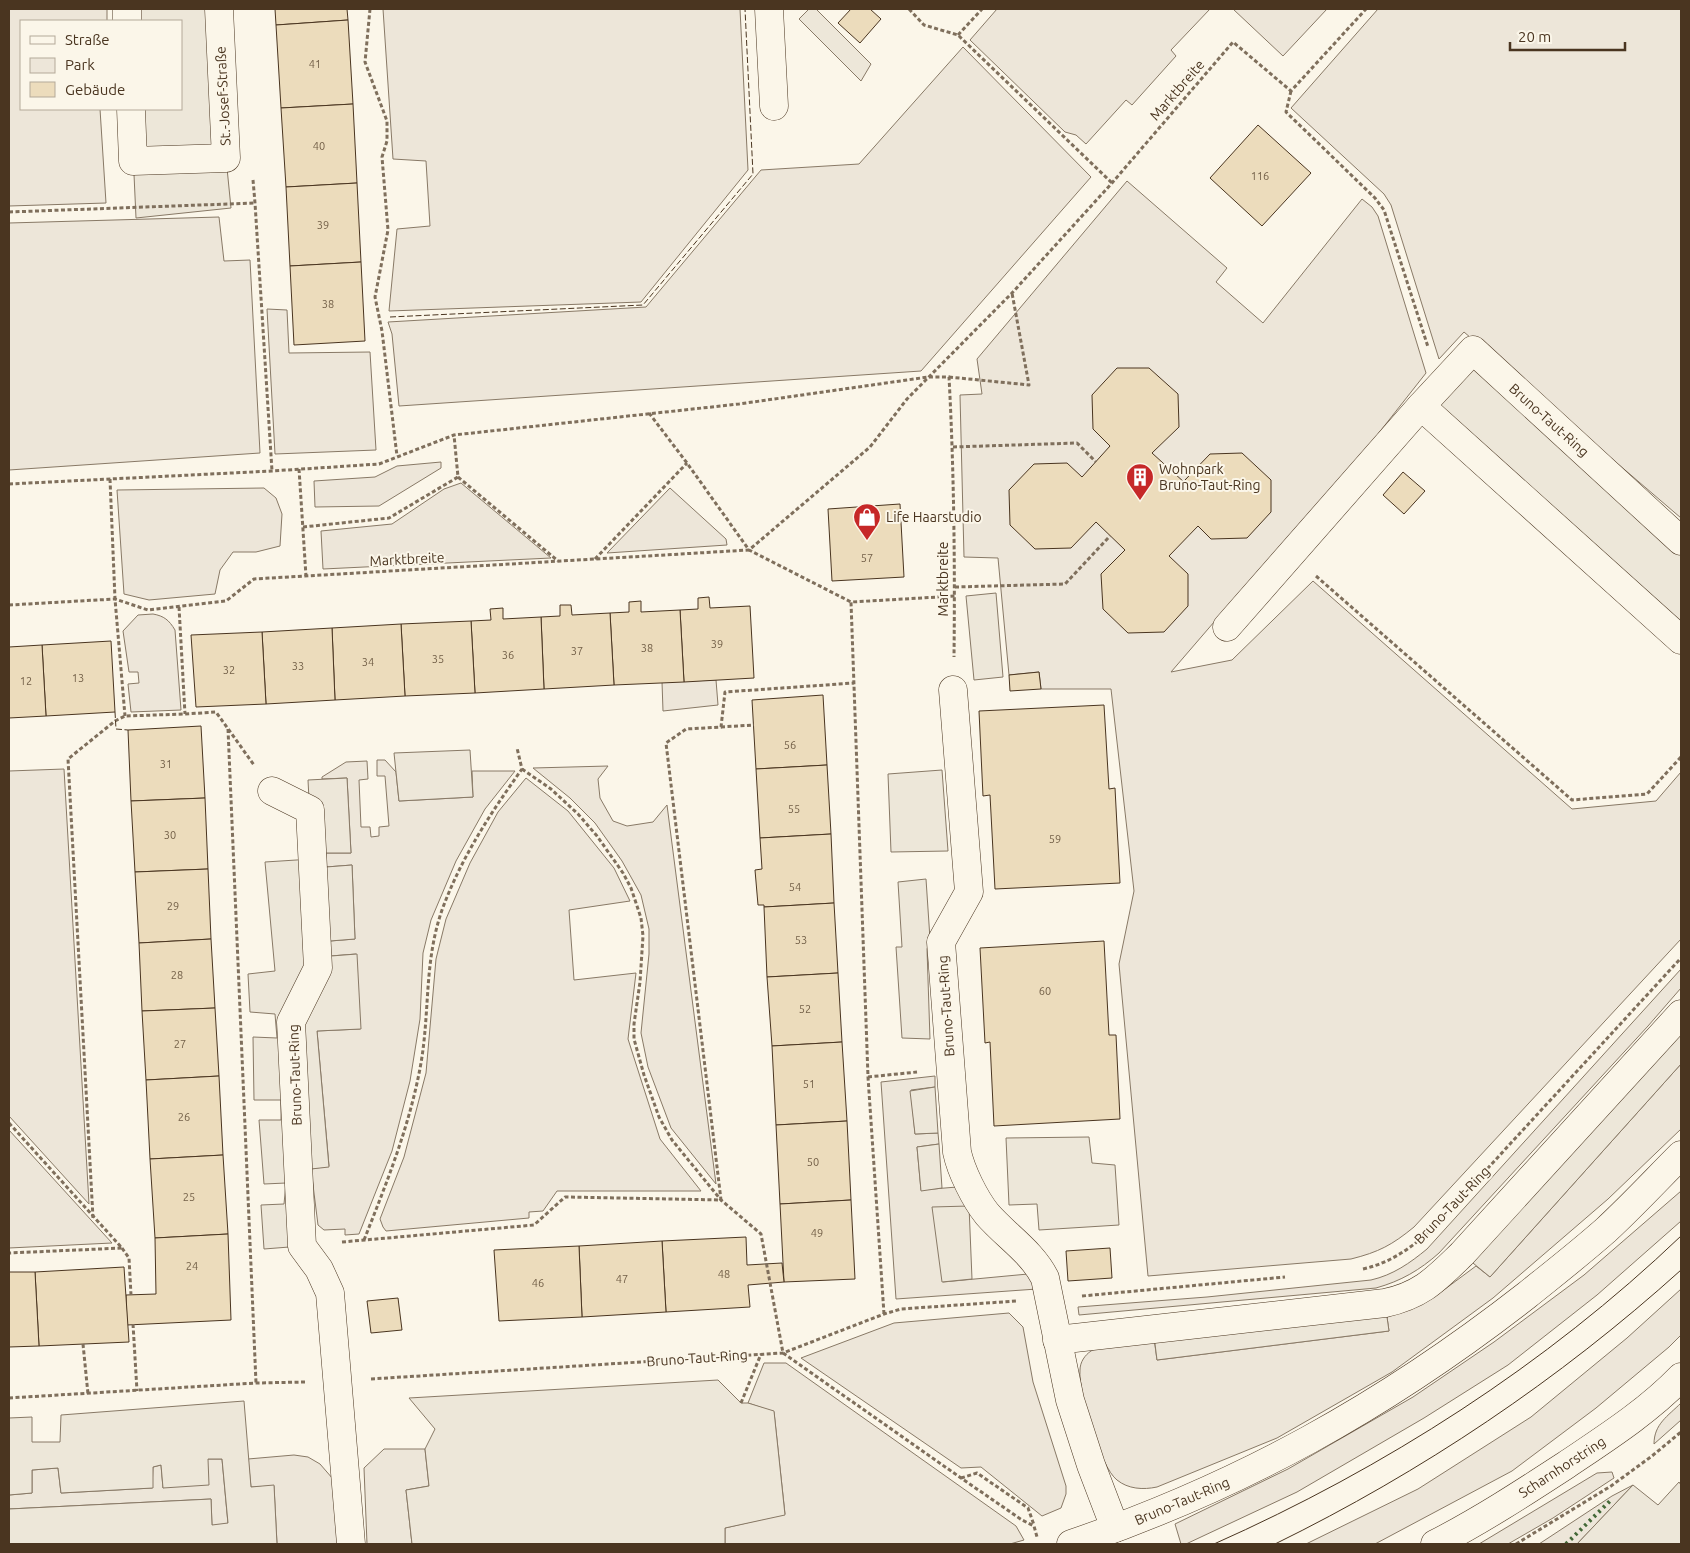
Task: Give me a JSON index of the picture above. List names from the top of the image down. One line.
{"streets":{"street":["St.-Josef-Straße","Bruno-Taut-Ring","Scharnhorstring"],"path":["Marktbreite"]},"crossings":[["Marktbreite","Bruno-Taut-Ring"]],"places":{"building":["Wohnpark Bruno-Taut-Ring"],"shop":["Life Haarstudio"]},"house_numbers":["41","40","116","39","38","57","39","38","37","36","35","34","33","32","13","12","56","31","55","30","59","54","29","53","28","60","52","27","51","26","50","25","49","24","48","47","46"],"legend":["Straße","Park","Gebäude"],"scale_bar":"20 m"}
